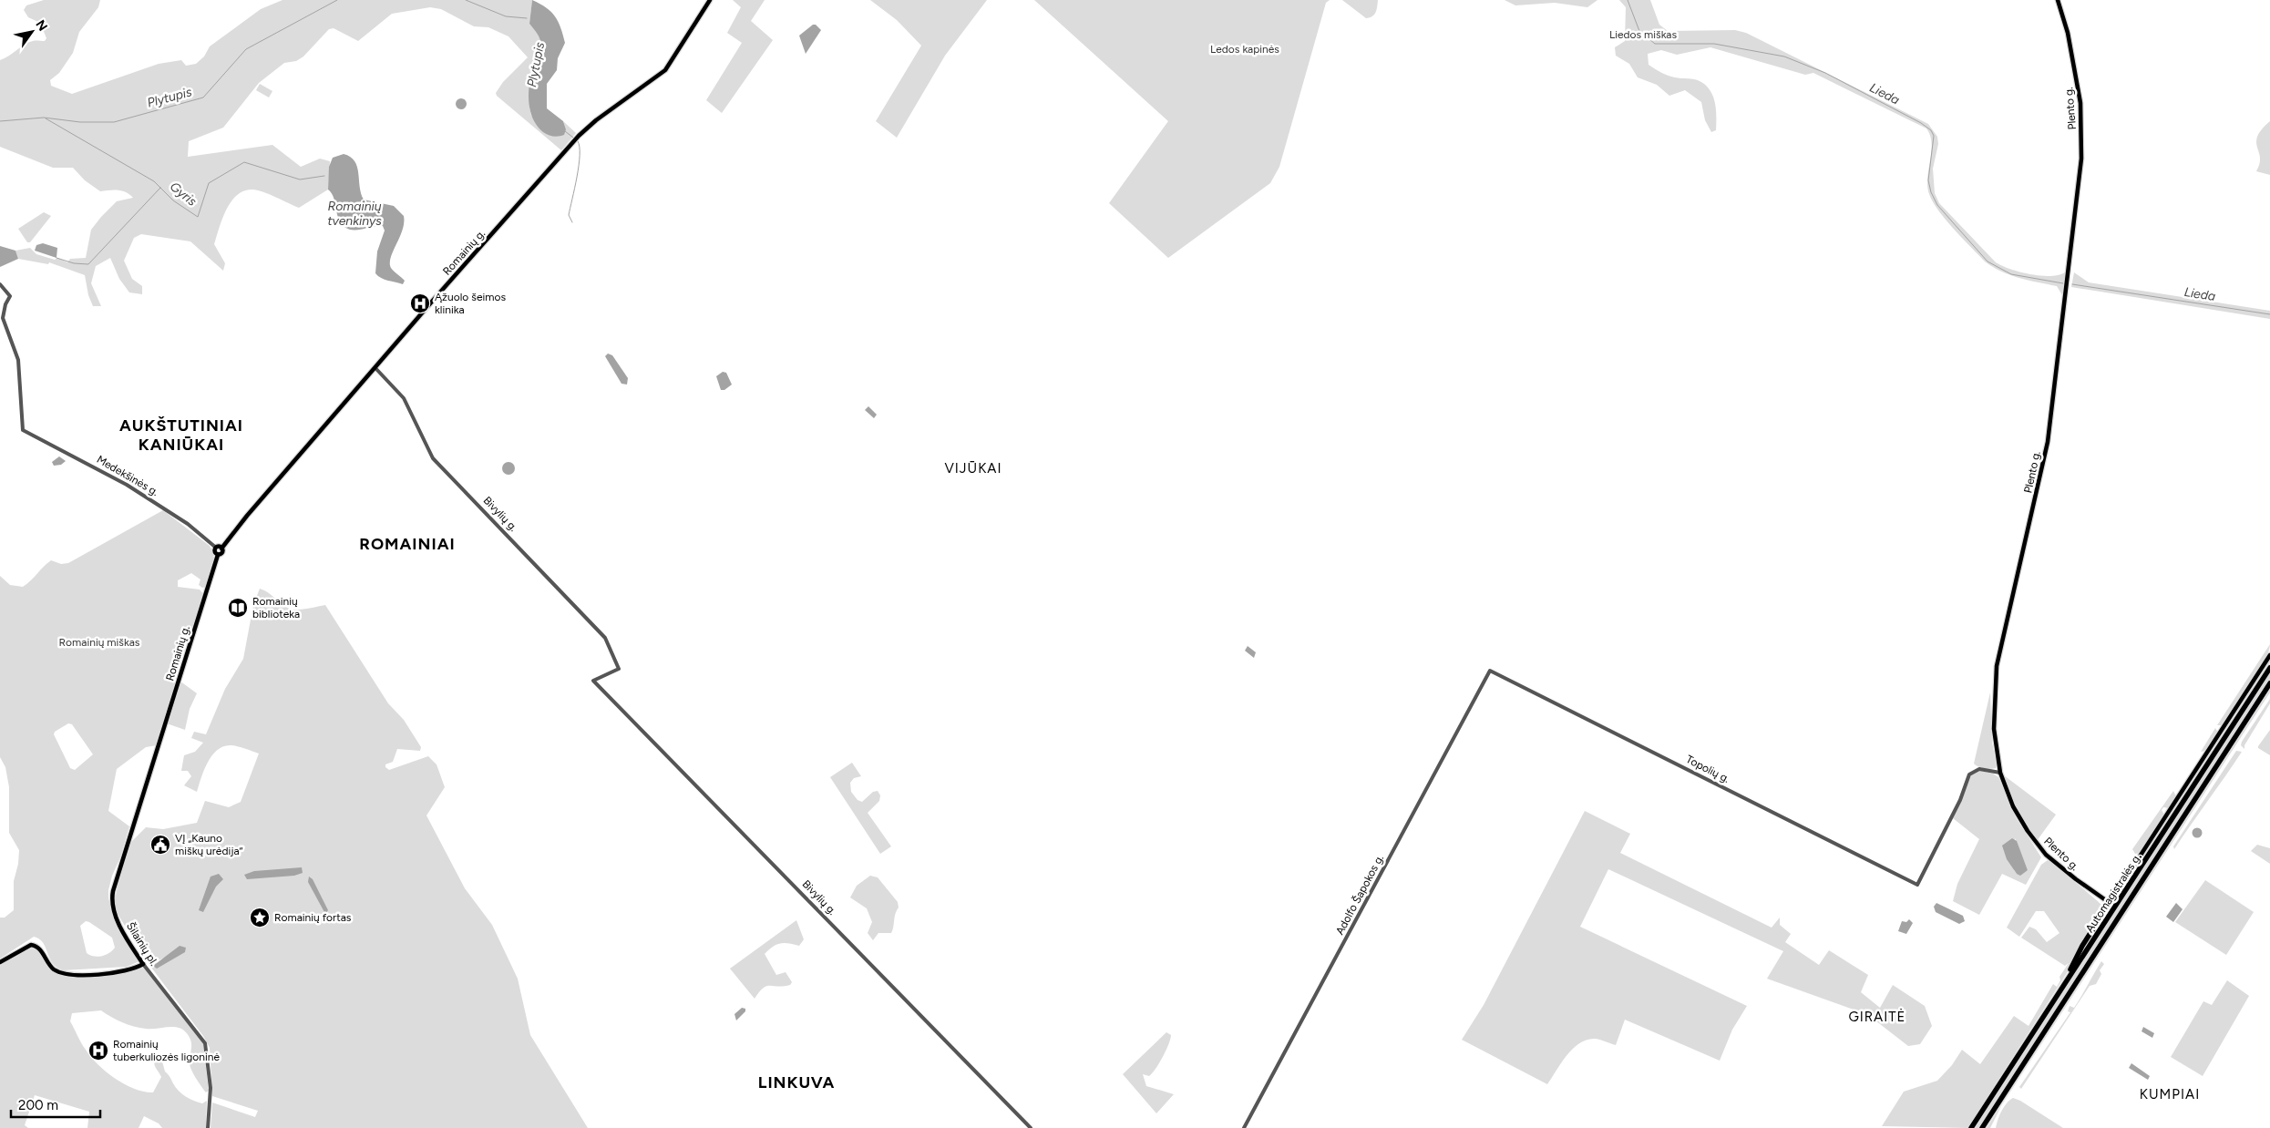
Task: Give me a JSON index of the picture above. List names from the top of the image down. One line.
{"streets":{"highway":["Automagistralės g."],"main road":["Plento g.","Romainių g.","Šilainių pl."],"street":["Medekšinės g.","Bivylių g.","Topolių g.","Adolfo Šapokos g."]},"crossings":[["Plento g.","Topolių g."],["Romainių g.","Bivylių g."],["Romainių g.","Šilainių pl."],["Topolių g.","Adolfo Šapokos g."]],"districts":["AUKŠTUTINIAI KANIŪKAI","VIJŪKAI","ROMAINIAI","GIRAITĖ","LINKUVA","KUMPIAI"],"water":["Plytupis","Lieda","Gyris","Romainių tvenkinys"],"parks":["Liedos miškas","Ledos kapinės","Romainių miškas"],"places":{"hospital":["Ąžuolo šeimos klinika","Romainių tuberkuliozės ligoninė"],"library":["Romainių biblioteka"],"public building":["VĮ „Kauno miškų urėdija“"],"place":["Romainių fortas"]},"scale_bar":"200 m","north":"top right"}
